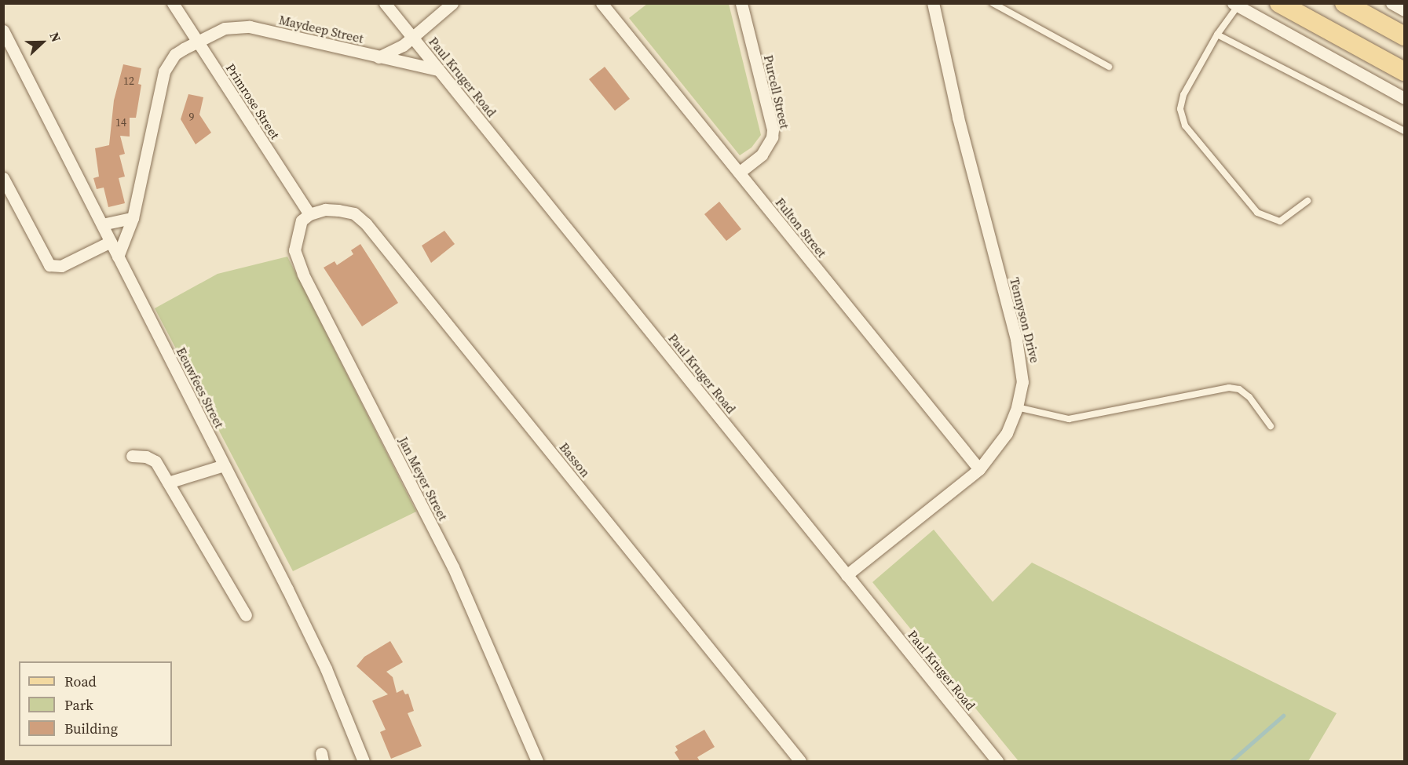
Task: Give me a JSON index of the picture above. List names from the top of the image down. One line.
{"streets":{"street":["Maydeep Street","Paul Kruger Road","Purcell Street","Primrose Street","Fulton Street","Tennyson Drive","Eeuwfees Street","Basson","Jan Meyer Street"]},"crossings":[["Maydeep Street","Paul Kruger Road"],["Maydeep Street","Primrose Street"],["Maydeep Street","Eeuwfees Street"],["Paul Kruger Road","Tennyson Drive"],["Purcell Street","Fulton Street"],["Primrose Street","Basson"],["Primrose Street","Jan Meyer Street"],["Fulton Street","Tennyson Drive"],["Basson","Jan Meyer Street"]],"house_numbers":["12","9","14"],"legend":["Road","Park","Building"],"north":"right"}
